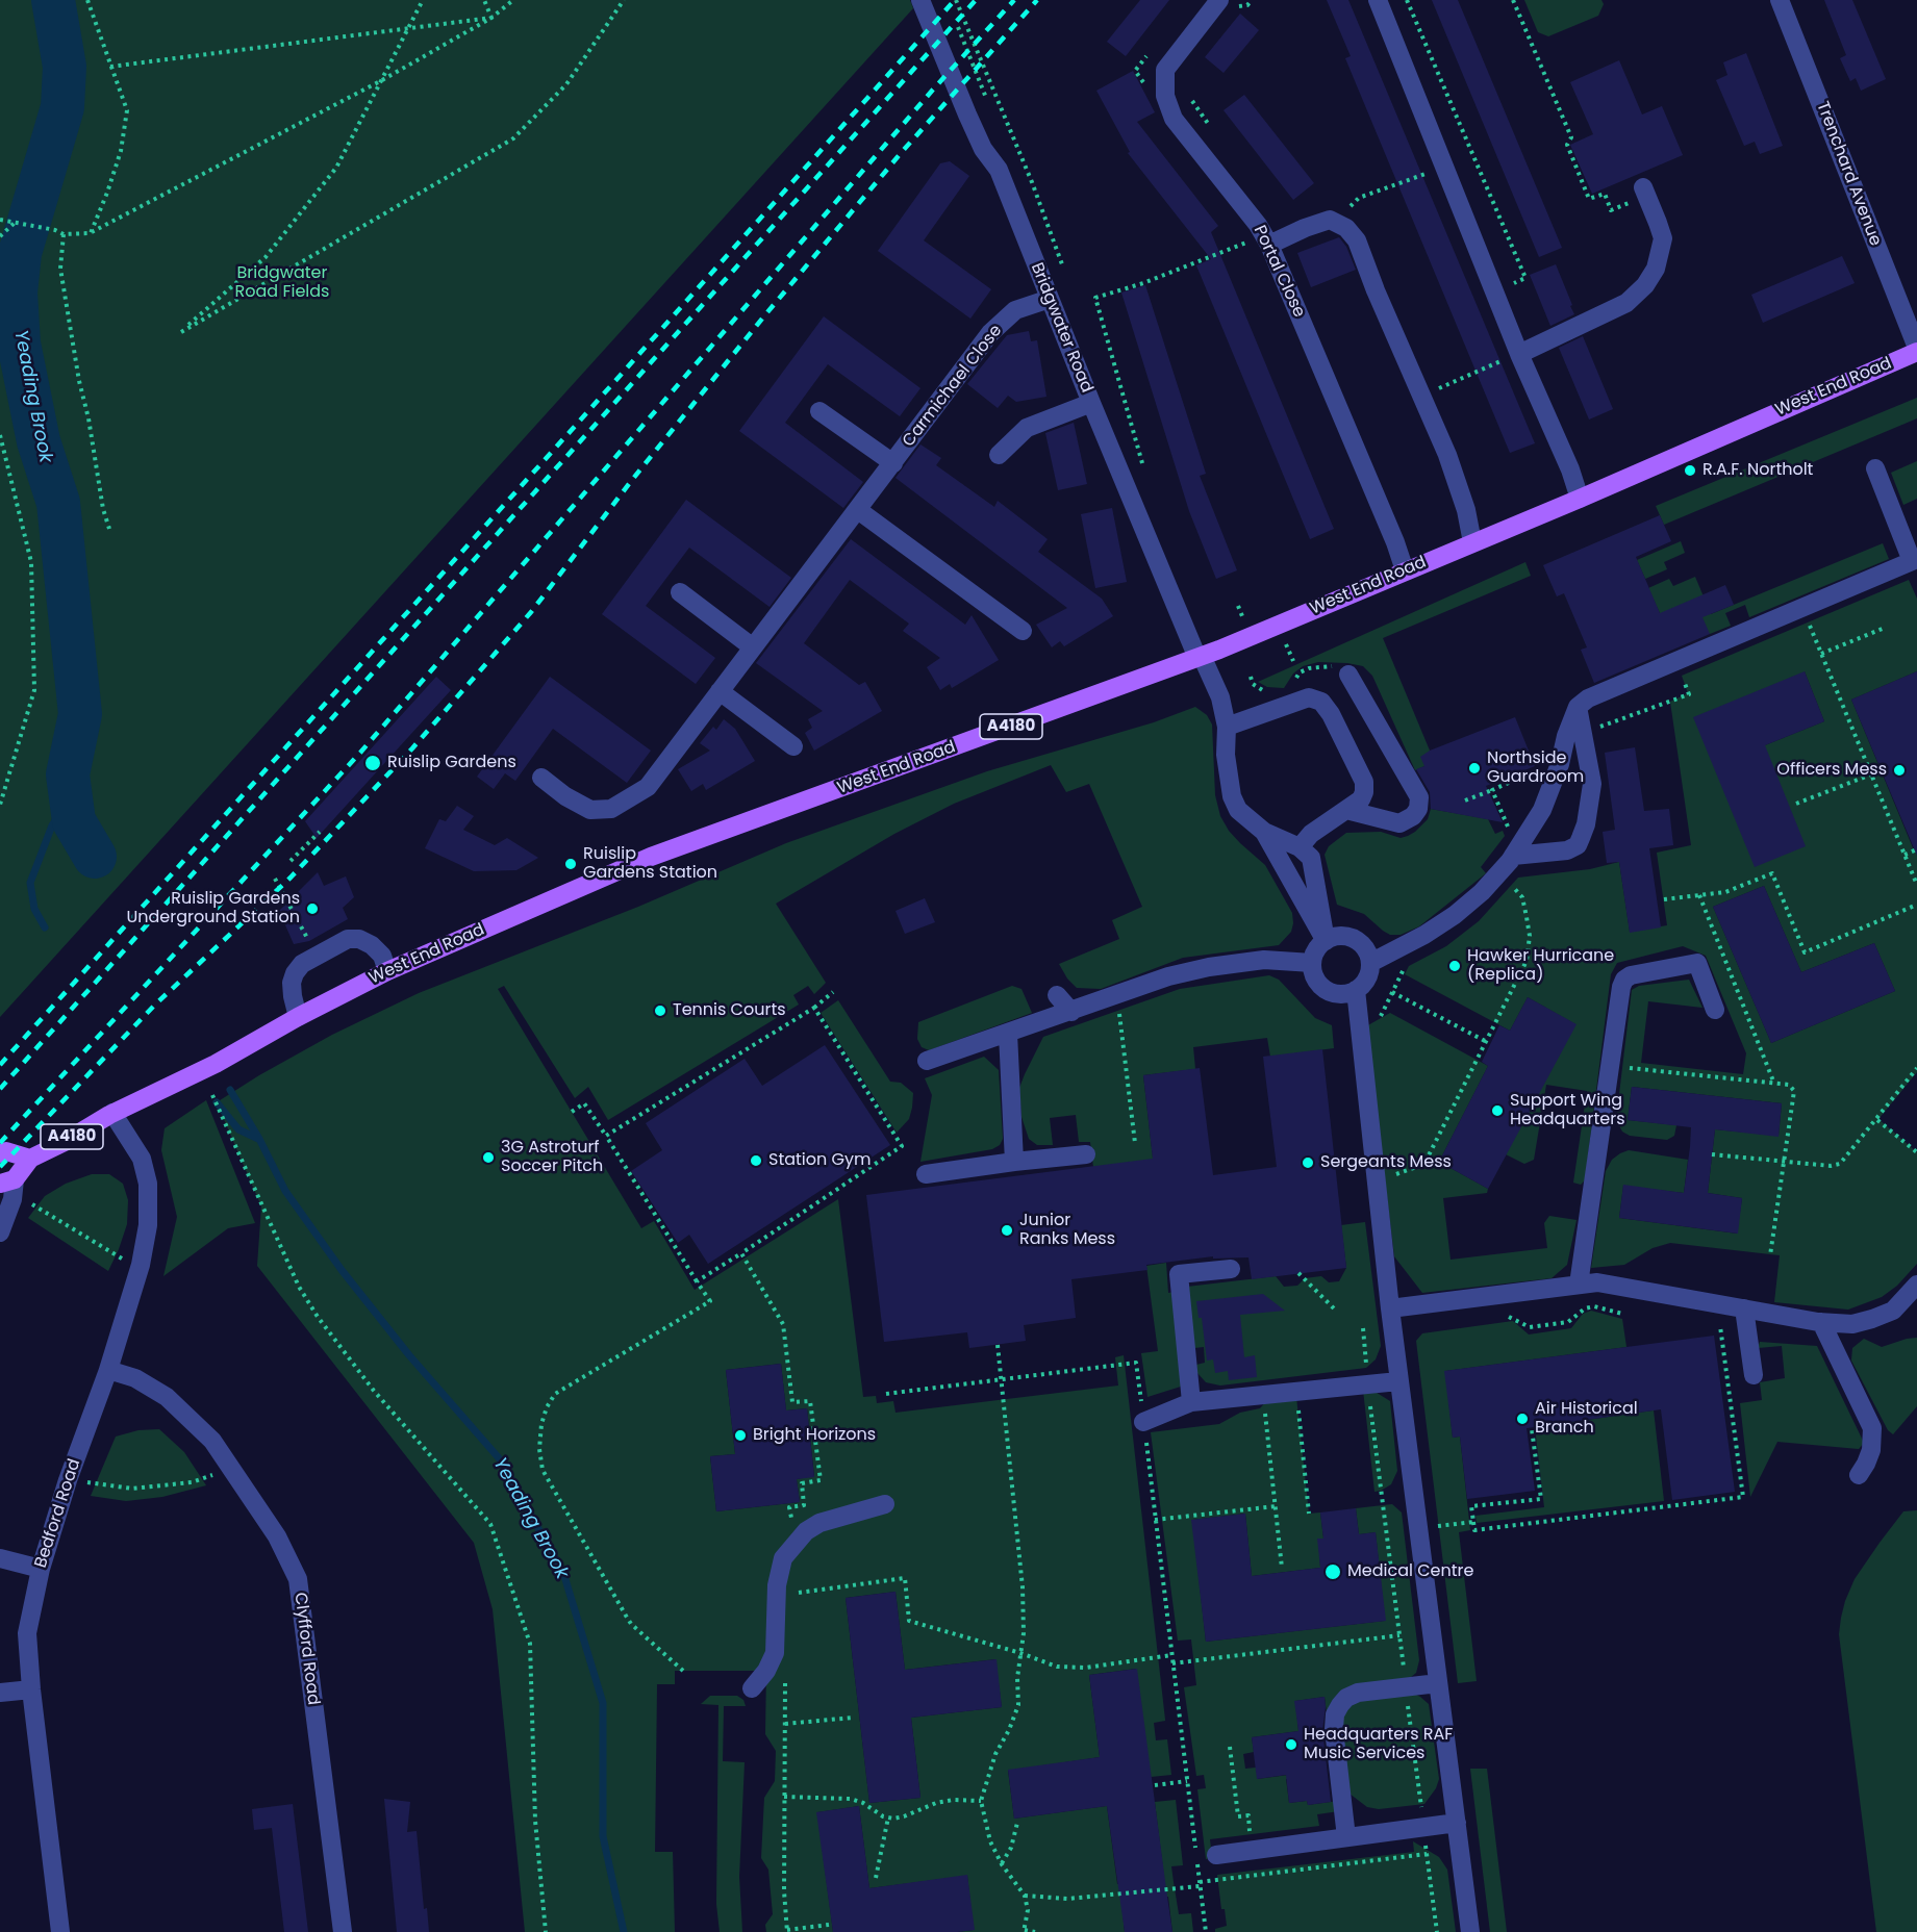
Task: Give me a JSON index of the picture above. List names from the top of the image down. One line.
{"streets":{"main road":["West End Road","A4180"],"street":["Trenchard Avenue","Portal Close","Bridgwater Road","Carmichael Close","Bedford Road","Clyfford Road"]},"crossings":[["Trenchard Avenue","West End Road"],["Portal Close","West End Road"],["Bridgwater Road","Carmichael Close"],["Bridgwater Road","West End Road"],["West End Road","A4180"],["West End Road","Bedford Road"],["Bedford Road","Clyfford Road"]],"water":["Yeading Brook"],"parks":["Bridgwater Road Fields"],"places":["R.A.F. Northolt","Ruislip Gardens","Northside Guardroom","Officers Mess","Ruislip Gardens Station","Ruislip Gardens Underground Station","Hawker Hurricane (Replica)","Tennis Courts","Support Wing Headquarters","3G Astroturf Soccer Pitch","Station Gym","Sergeants Mess","Junior Ranks Mess","Air Historical Branch","Bright Horizons","Medical Centre","Headquarters RAF Music Services"]}
